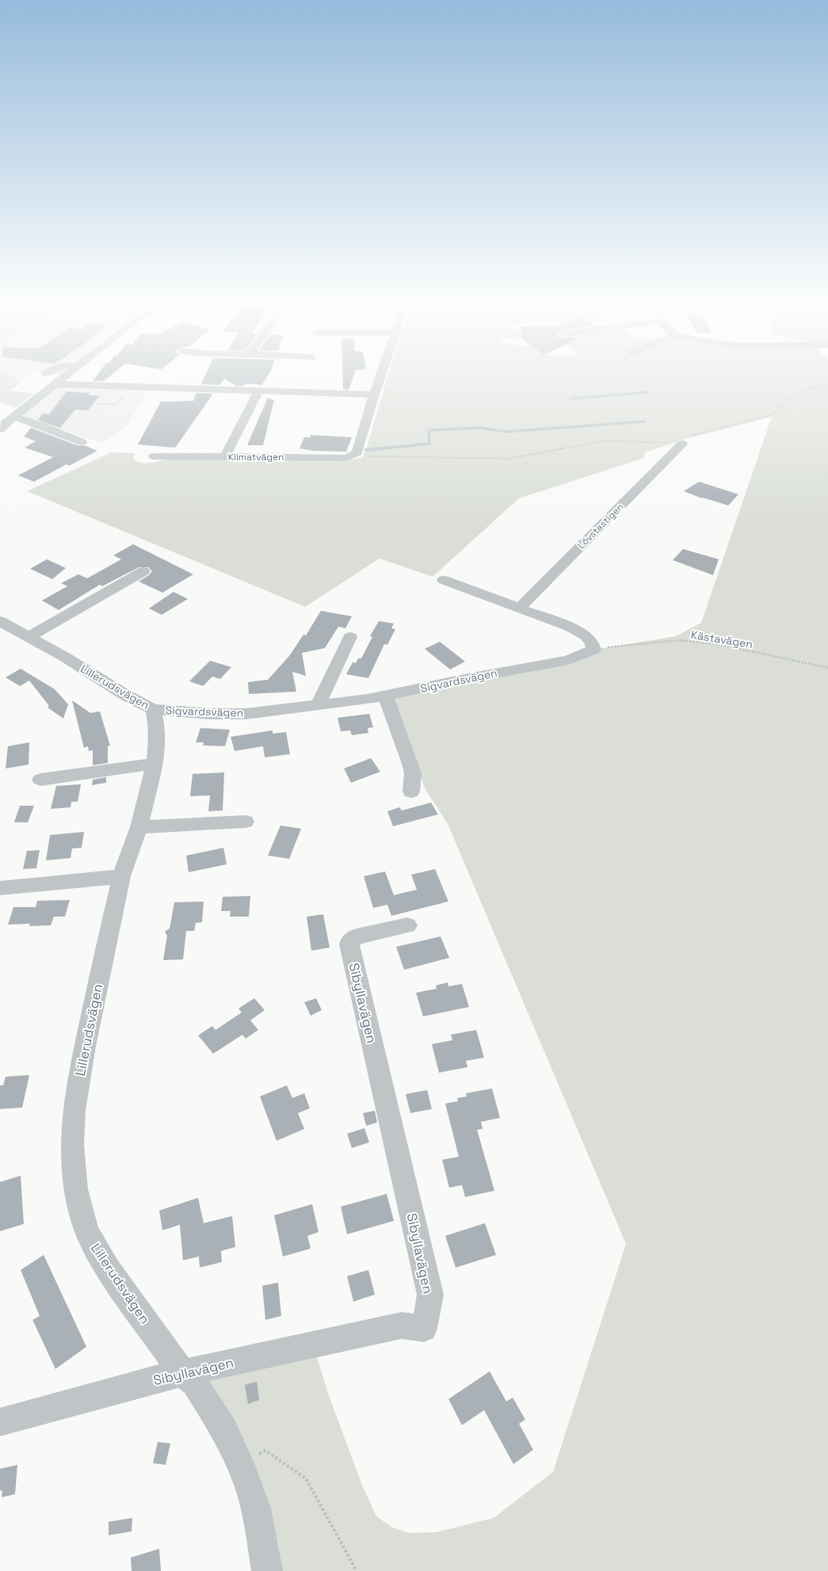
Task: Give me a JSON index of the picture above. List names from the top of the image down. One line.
{"streets":{"street":["Klimatvägen","Lövstastigen","Sigvardsvägen","Lillerudsvägen","Sibyllavägen"],"path":["Kästavägen"]},"crossings":[["Kästavägen","Sigvardsvägen"],["Sigvardsvägen","Lillerudsvägen"],["Lillerudsvägen","Sibyllavägen"]]}
